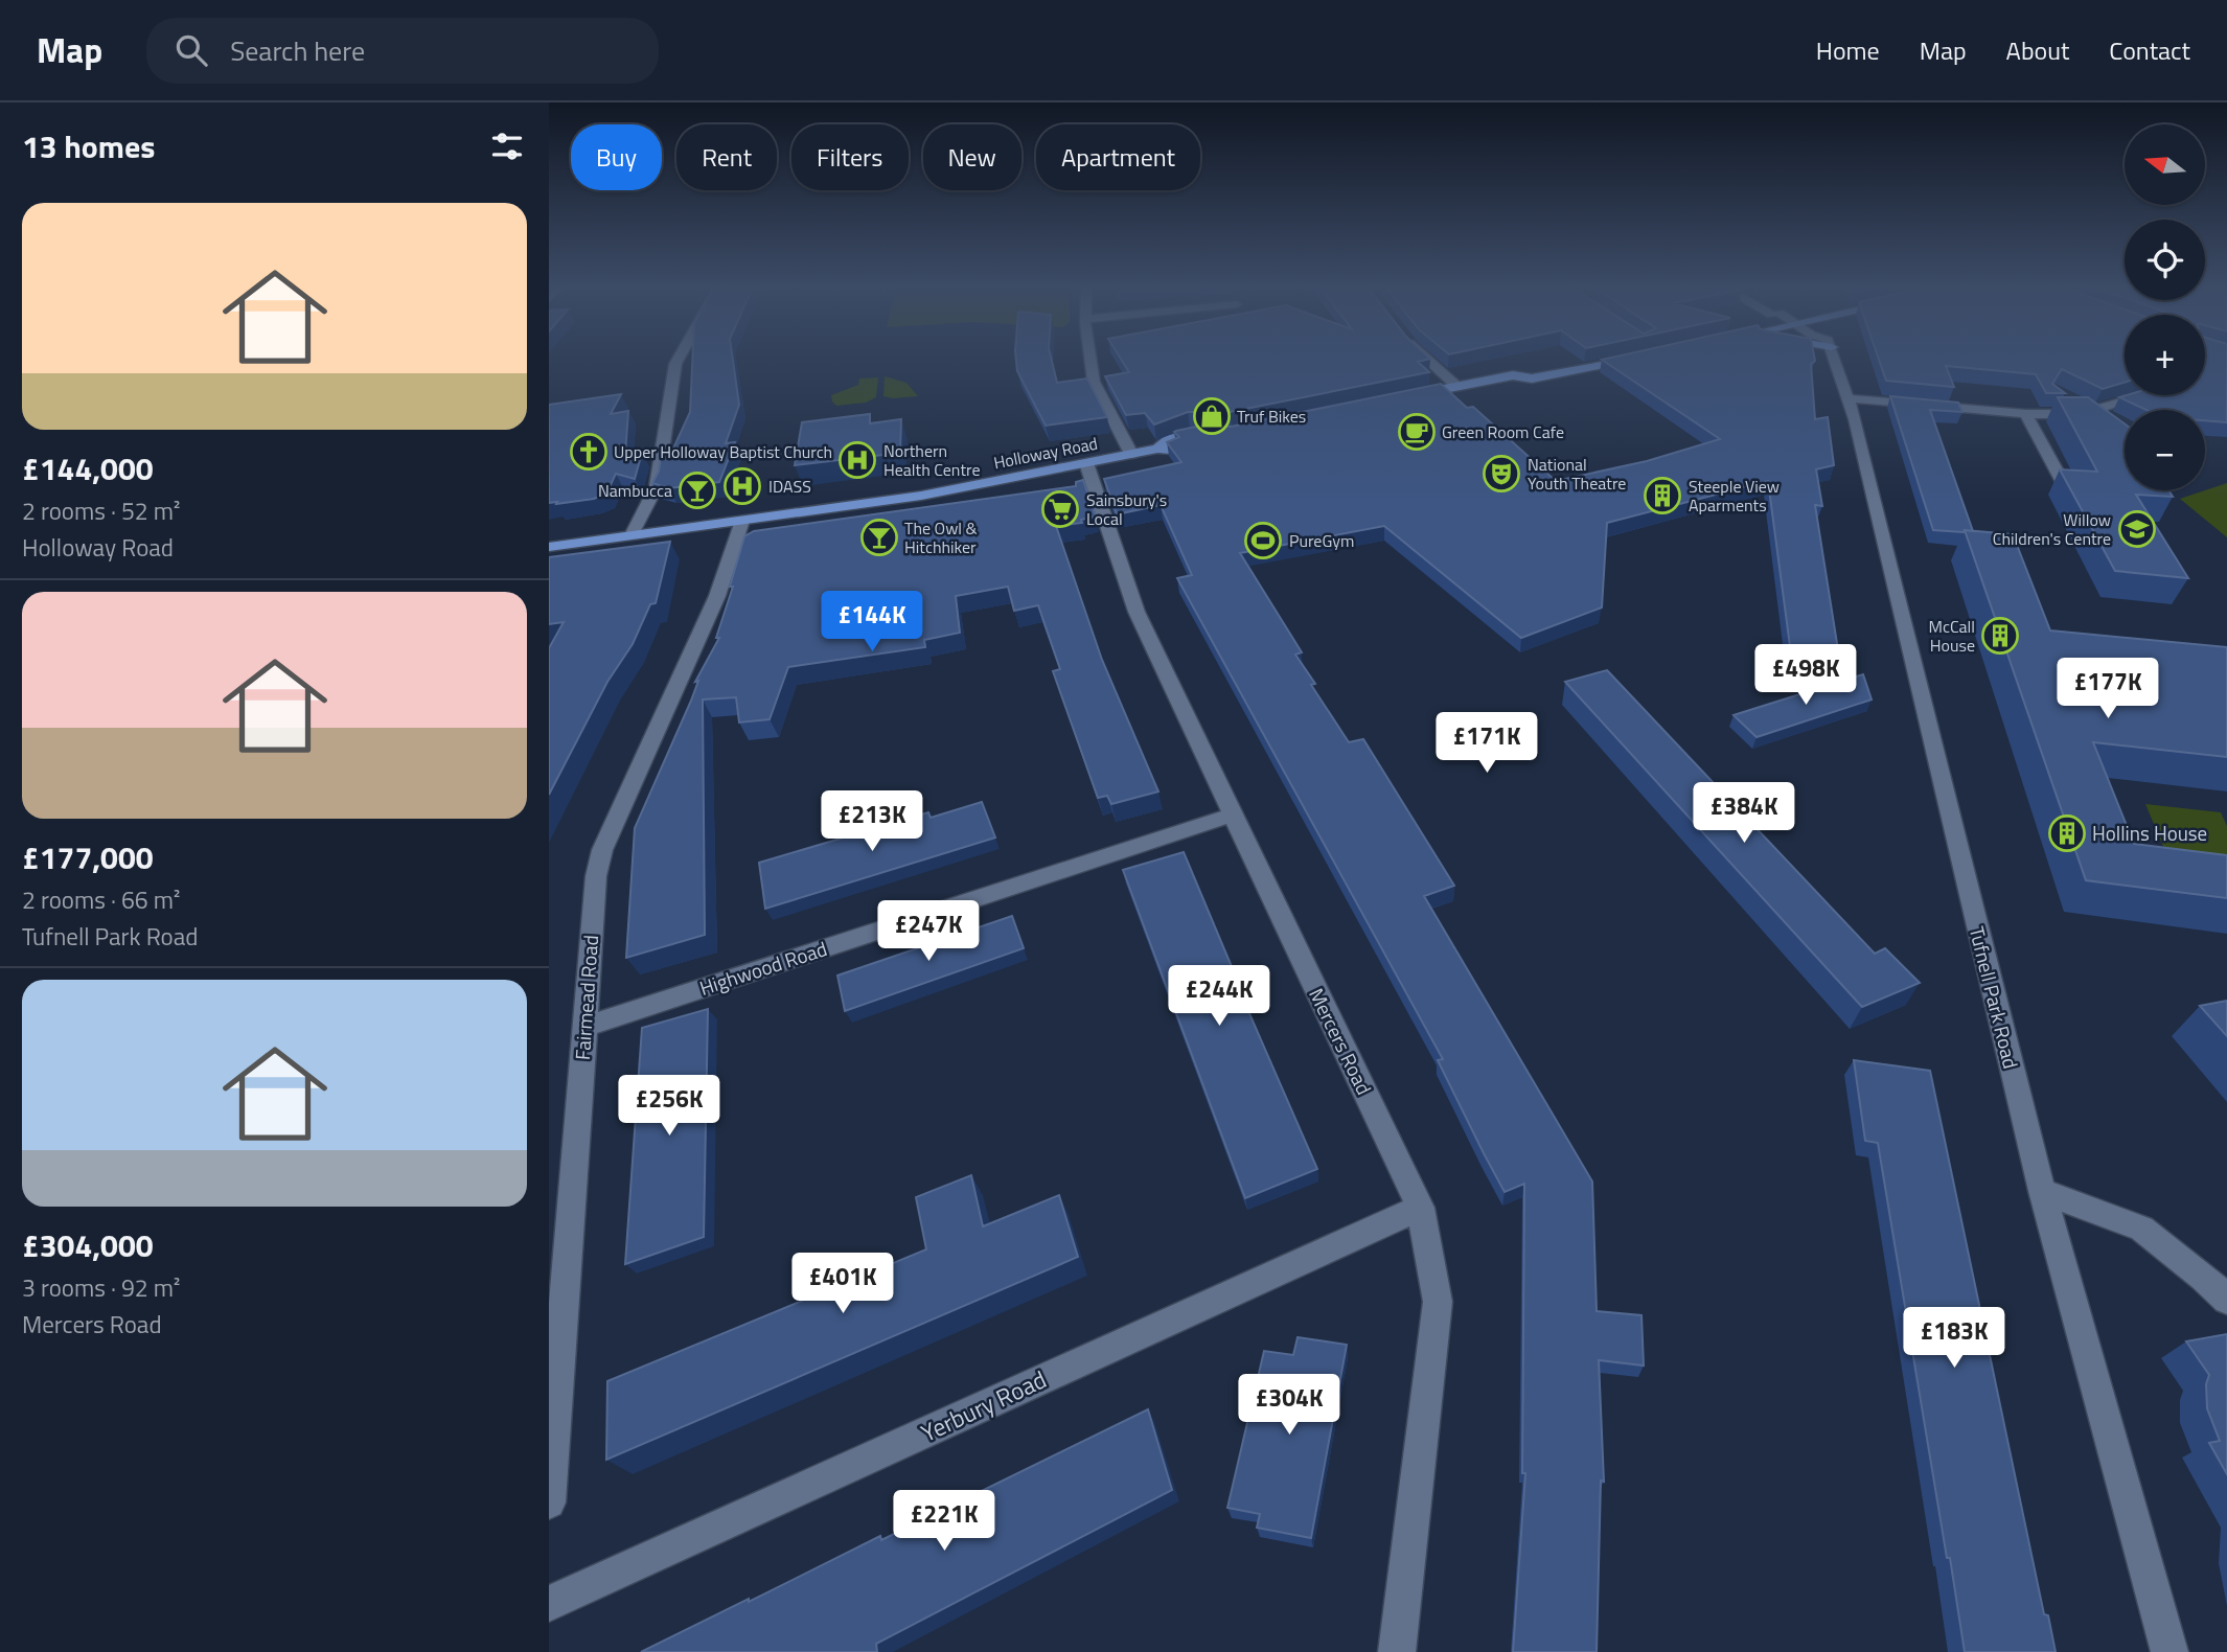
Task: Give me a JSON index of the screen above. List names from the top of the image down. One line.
{"streets":{"highway":["Holloway Road"],"street":["Highwood Road","Fairmead Road","Tufnell Park Road","Mercers Road","Yerbury Road"]},"crossings":[["Holloway Road","Fairmead Road"],["Holloway Road","Mercers Road"],["Highwood Road","Fairmead Road"],["Highwood Road","Mercers Road"],["Mercers Road","Yerbury Road"]],"places":{"shop":["Truf Bikes"],"cafe":["Green Room Cafe"],"church":["Upper Holloway Baptist Church"],"hospital":["Northern Health Centre","IDASS"],"theatre":["National Youth Theatre"],"bar":["Nambucca","The Owl & Hitchhiker"],"building":["Steeple View Aparments","McCall House","Hollins House"],"supermarket":["Sainsbury's Local"],"school or university":["Willow Children's Centre"],"sports":["PureGym"]},"north":"left","page":{"header":"Map","search":"Search here","nav":["Home","Map","About","Contact"],"heading":"13 homes","map_buttons":["+","−"],"chip":["Buy","Rent","Filters","New","Apartment"],"list":[{"name":"£144,000","note":"2 rooms · 52 m² · Holloway Road"},{"name":"£177,000","note":"2 rooms · 66 m² · Tufnell Park Road"},{"name":"£304,000","note":"3 rooms · 92 m² · Mercers Road"}],"price":["£144K","£498K","£177K","£171K","£384K","£213K","£247K","£244K","£256K","£401K","£183K","£304K","£221K"]}}
